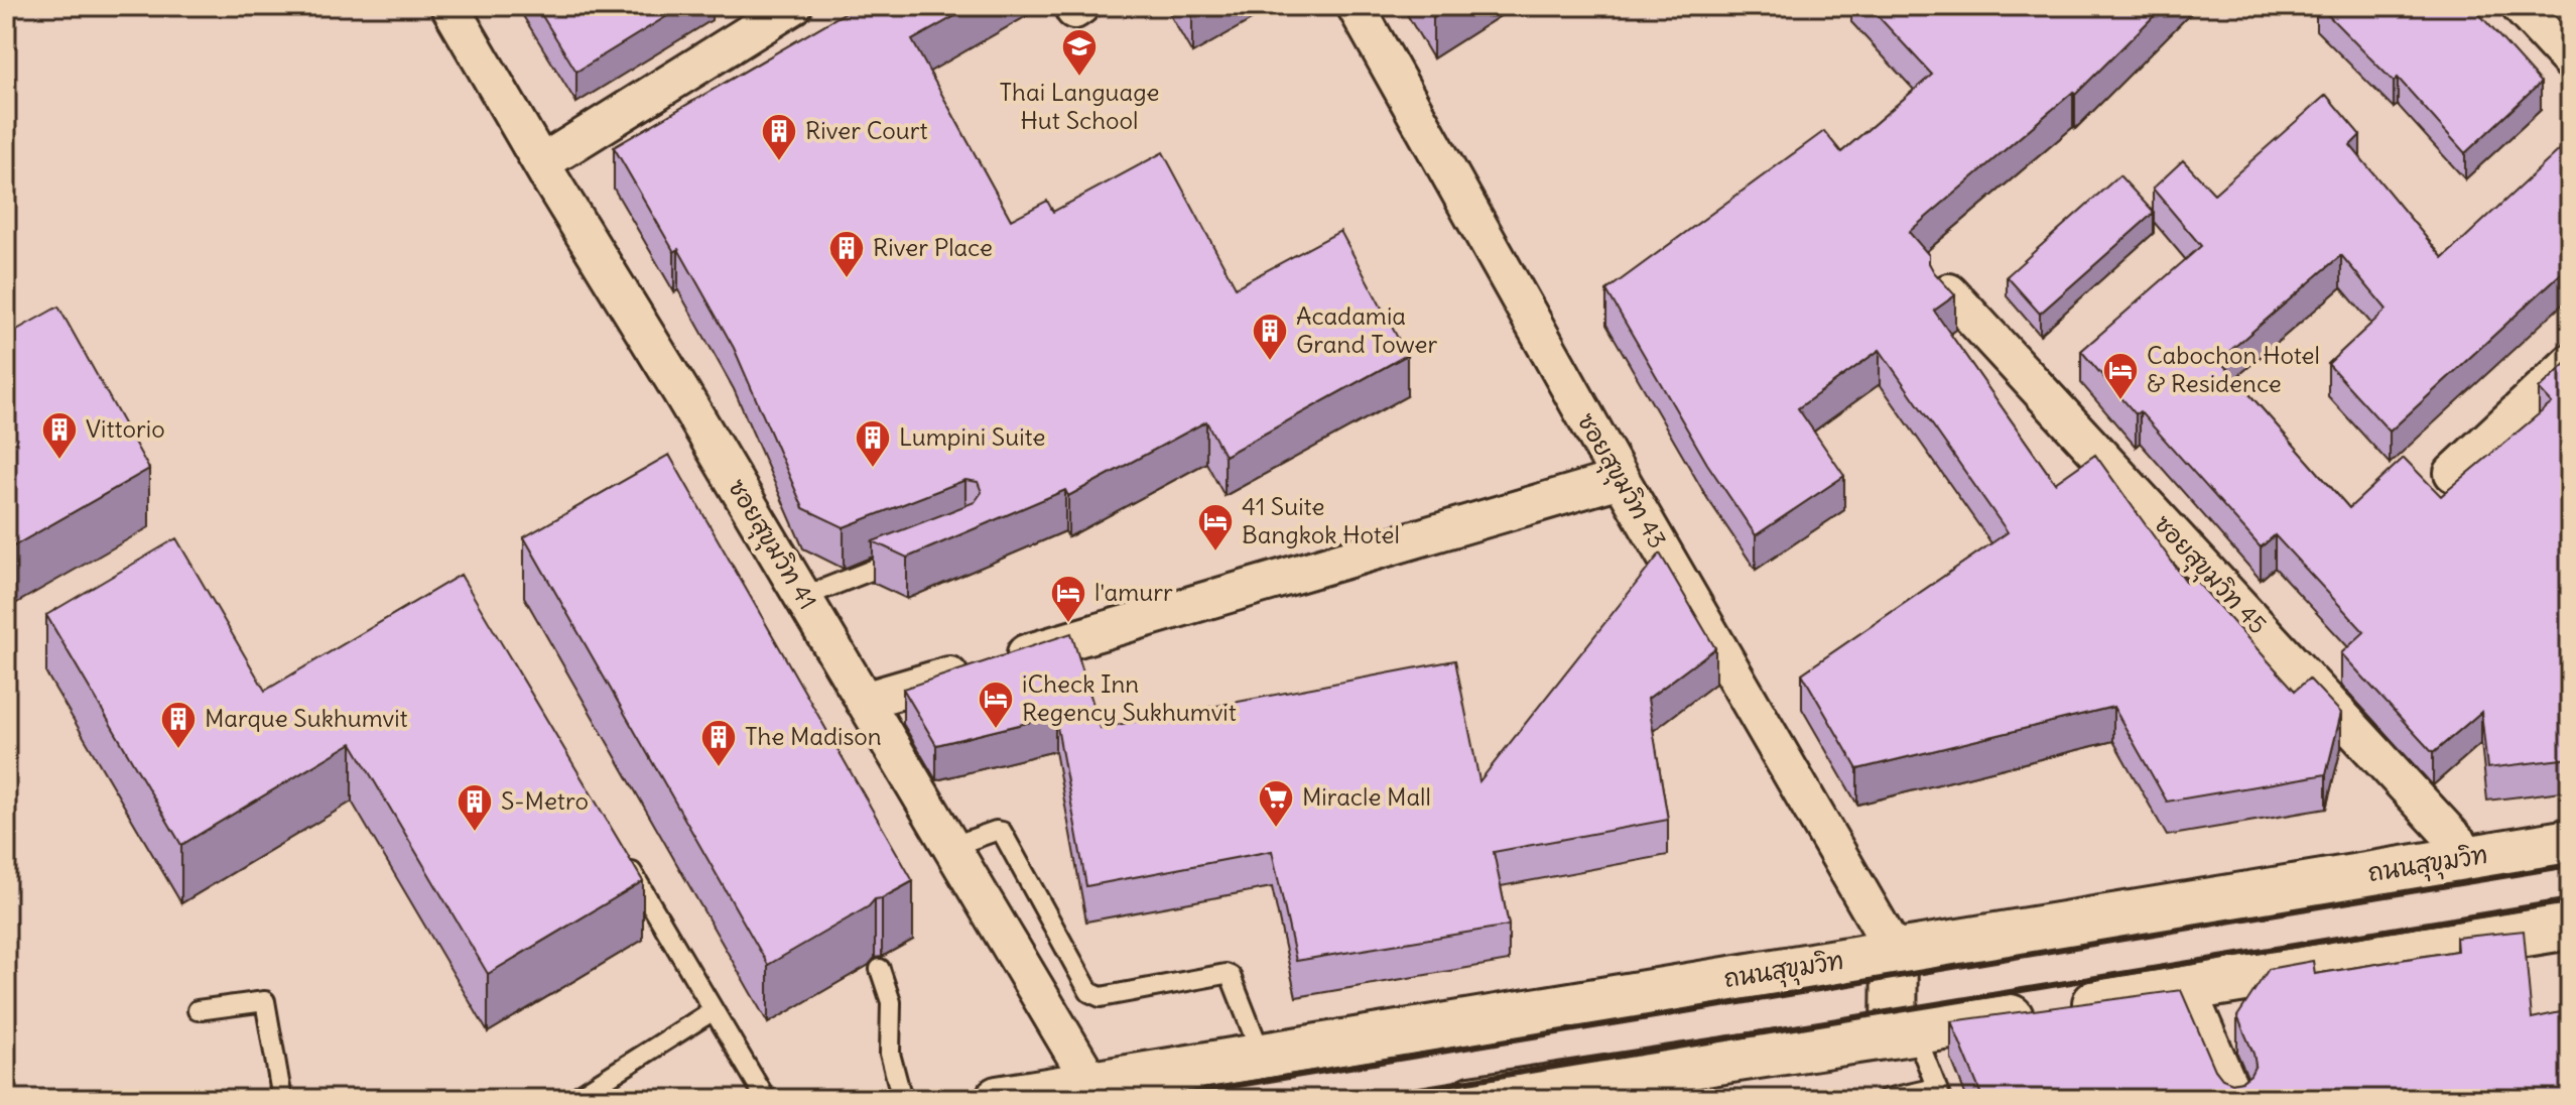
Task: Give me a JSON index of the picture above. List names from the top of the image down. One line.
{"streets":{"main road":["ถนนสุขุมวิท"],"street":["ซอยสุขุมวิท 43","ซอยสุขุมวิท 41","ซอยสุขุมวิท 45"]},"crossings":[["ซอยสุขุมวิท 43","ถนนสุขุมวิท"],["ซอยสุขุมวิท 41","ถนนสุขุมวิท"],["ซอยสุขุมวิท 45","ถนนสุขุมวิท"]],"places":{"school or university":["Thai Language Hut School"],"building":["River Court","River Place","Acadamia Grand Tower","Vittorio","Lumpini Suite","Marque Sukhumvit","The Madison","S-Metro"],"hotel":["Cabochon Hotel & Residence","41 Suite Bangkok Hotel","l'amurr","iCheck Inn Regency Sukhumvit"],"supermarket":["Miracle Mall"]}}
